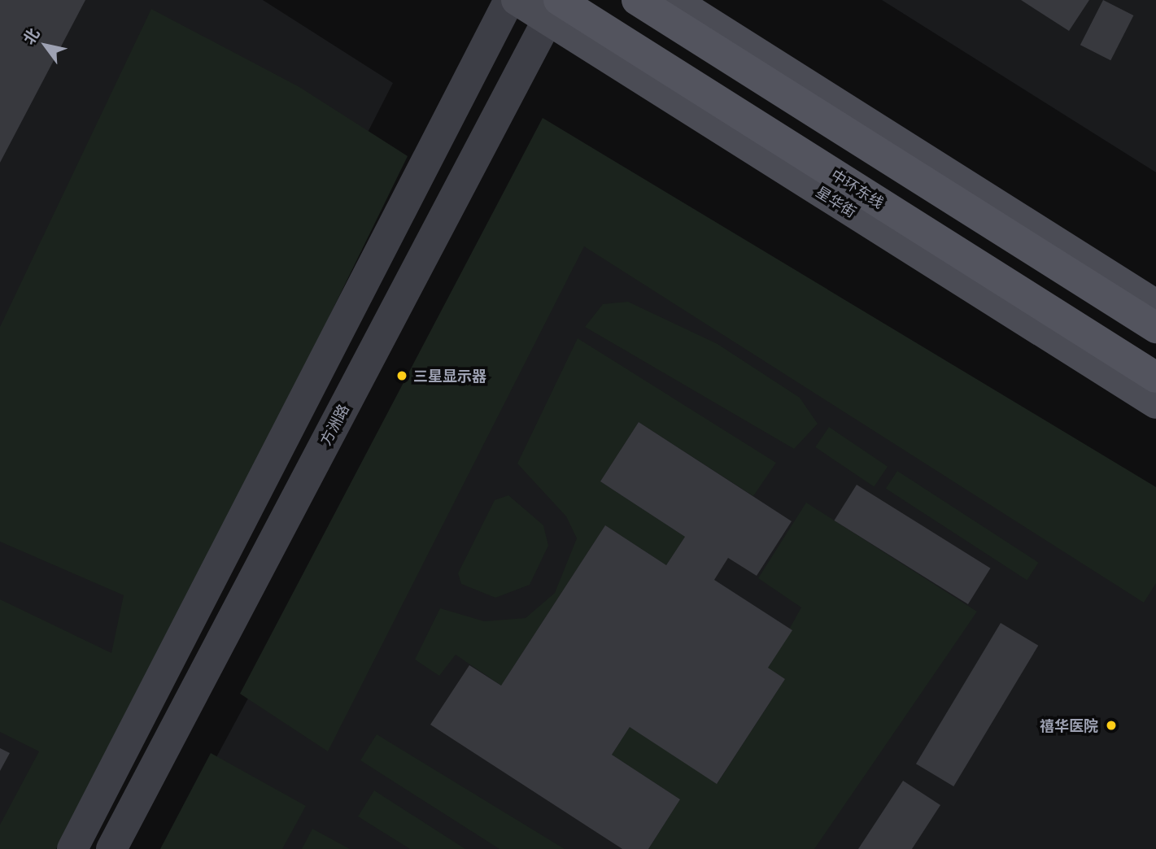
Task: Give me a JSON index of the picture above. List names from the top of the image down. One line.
{"streets":{"highway":["中环东线"],"main road":["星华街","方洲路"]},"crossings":[["中环东线","星华街"],["中环东线","方洲路"],["星华街","方洲路"]],"places":["三星显示器","禧华医院"],"north":"top left"}
